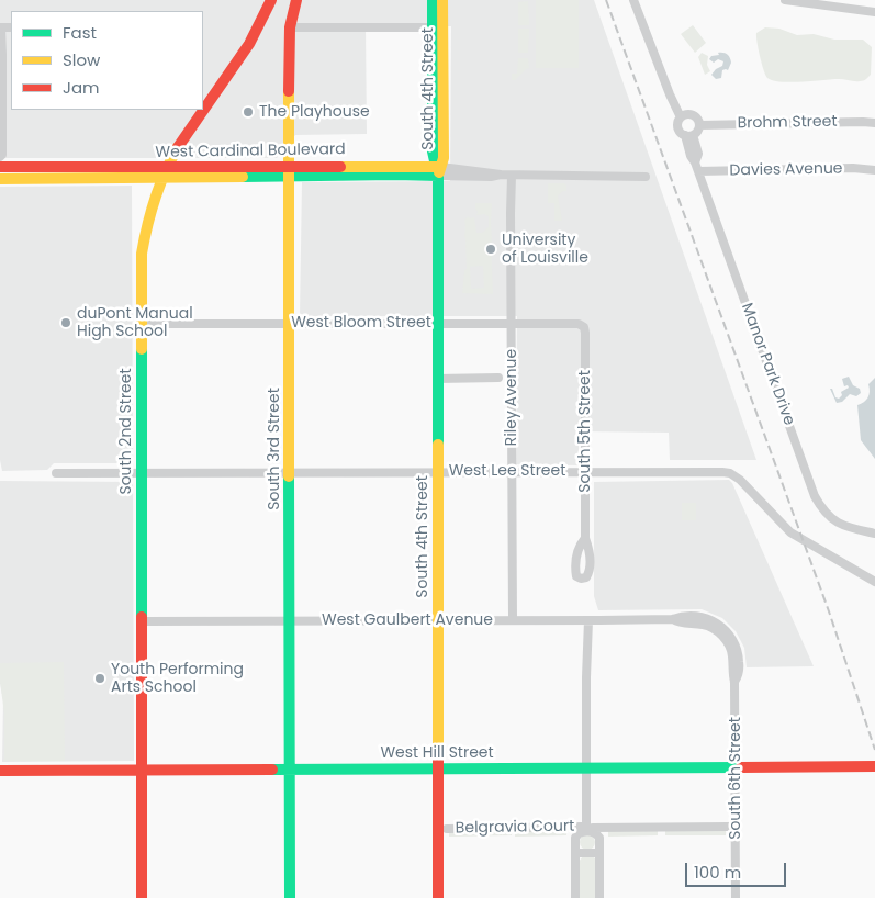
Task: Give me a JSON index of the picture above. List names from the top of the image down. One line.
{"streets":{"main road":["South 4th Street","West Cardinal Boulevard","South 2nd Street","South 3rd Street","West Hill Street"],"street":["Brohm Street","Davies Avenue","West Bloom Street","Manor Park Drive","Riley Avenue","South 5th Street","West Lee Street","West Gaulbert Avenue","South 6th Street","Belgravia Court"]},"crossings":[["South 4th Street","West Cardinal Boulevard"],["South 4th Street","West Bloom Street"],["South 4th Street","West Lee Street"],["South 4th Street","West Gaulbert Avenue"],["South 4th Street","West Hill Street"],["Brohm Street","Manor Park Drive"],["West Cardinal Boulevard","Riley Avenue"],["West Cardinal Boulevard","South 2nd Street"],["West Cardinal Boulevard","South 3rd Street"],["Davies Avenue","Manor Park Drive"],["West Bloom Street","Riley Avenue"],["West Bloom Street","South 2nd Street"],["West Bloom Street","South 5th Street"],["West Bloom Street","South 3rd Street"],["Riley Avenue","West Lee Street"],["Riley Avenue","West Gaulbert Avenue"],["South 2nd Street","West Lee Street"],["South 2nd Street","West Gaulbert Avenue"],["South 2nd Street","West Hill Street"],["South 5th Street","West Lee Street"],["South 3rd Street","West Lee Street"],["South 3rd Street","West Gaulbert Avenue"],["South 3rd Street","West Hill Street"],["West Gaulbert Avenue","South 6th Street"],["West Hill Street","South 6th Street"]],"places":["The Playhouse","University of Louisville","duPont Manual High School","Youth Performing Arts School"],"legend":["Fast","Slow","Jam"],"scale_bar":"100 m"}
